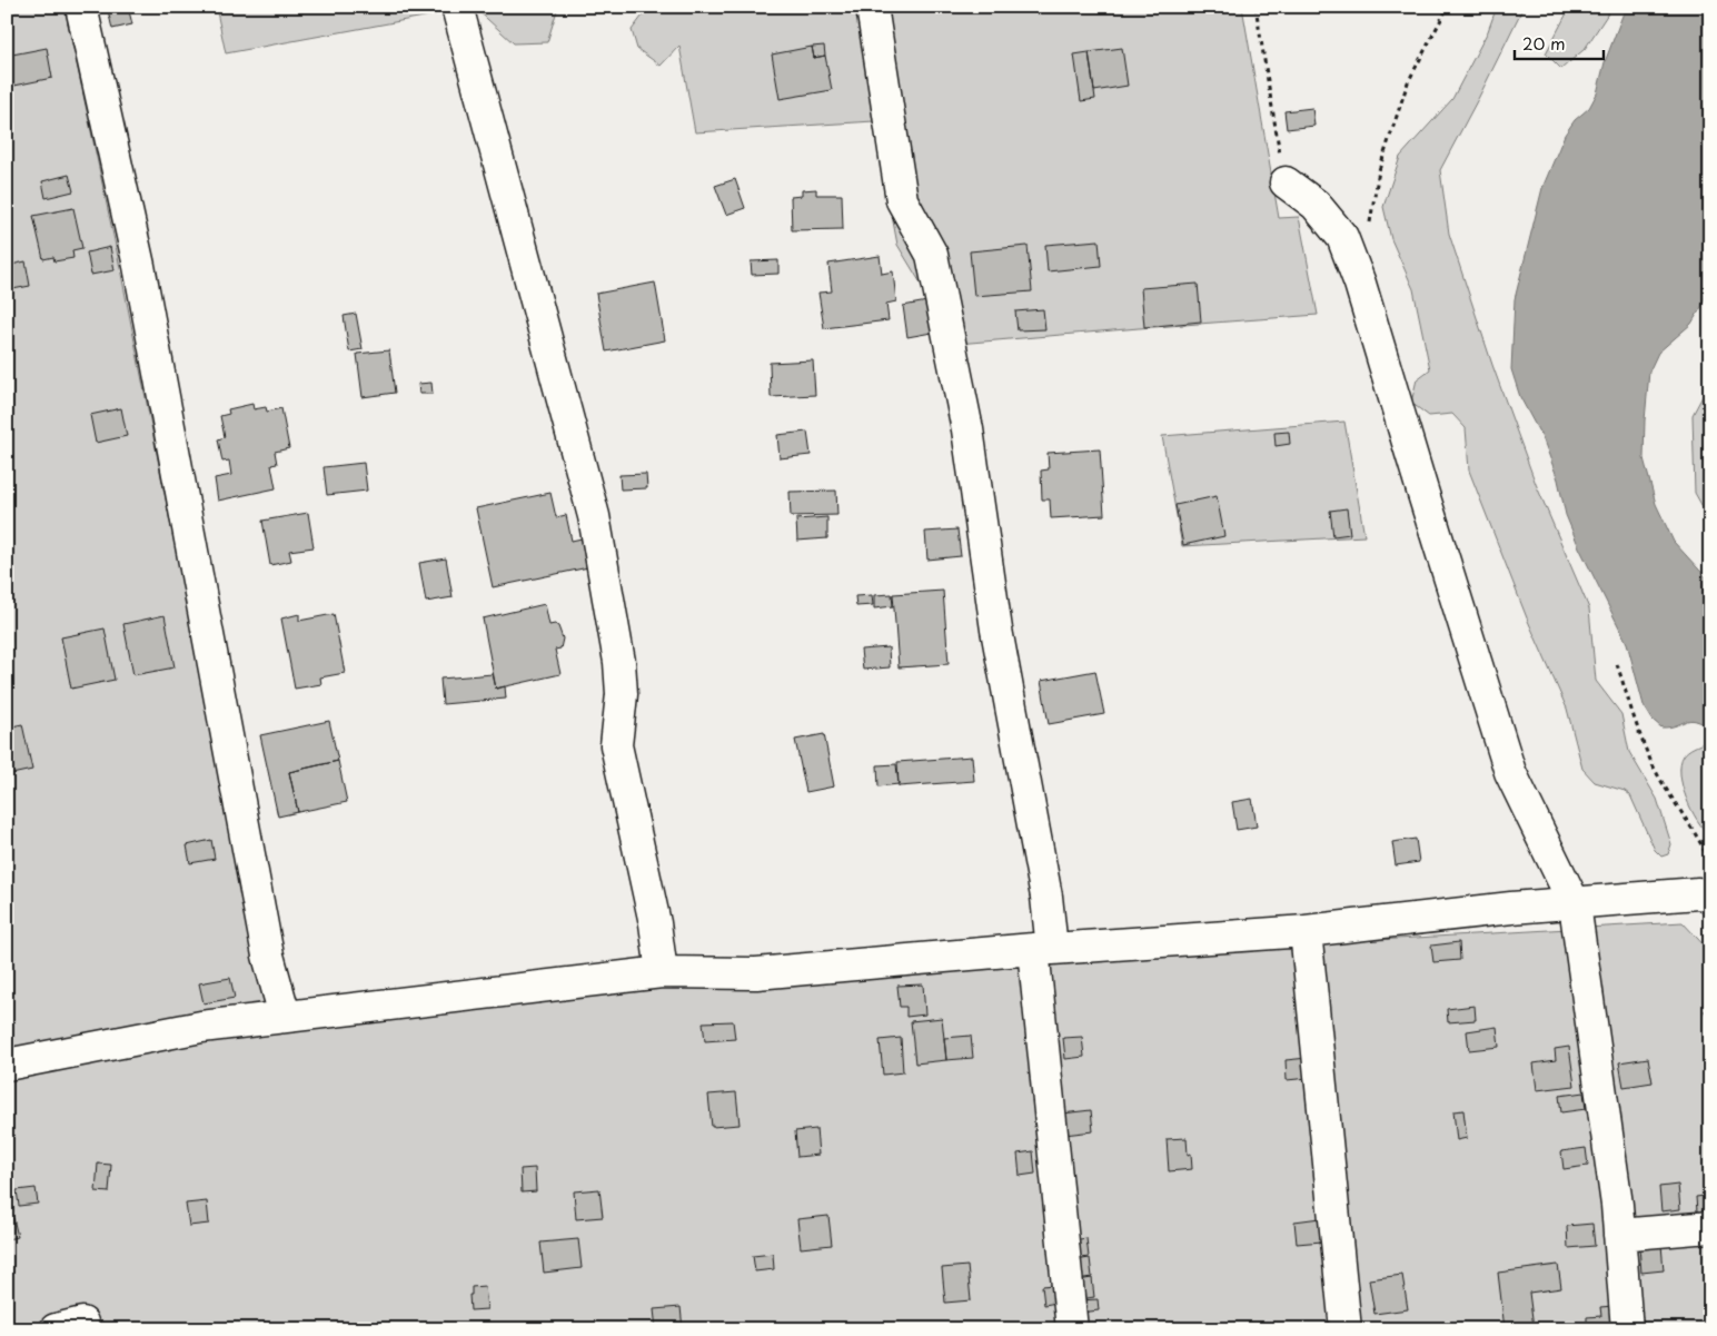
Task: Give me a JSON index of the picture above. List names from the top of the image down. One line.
{"scale_bar":"20 m"}
